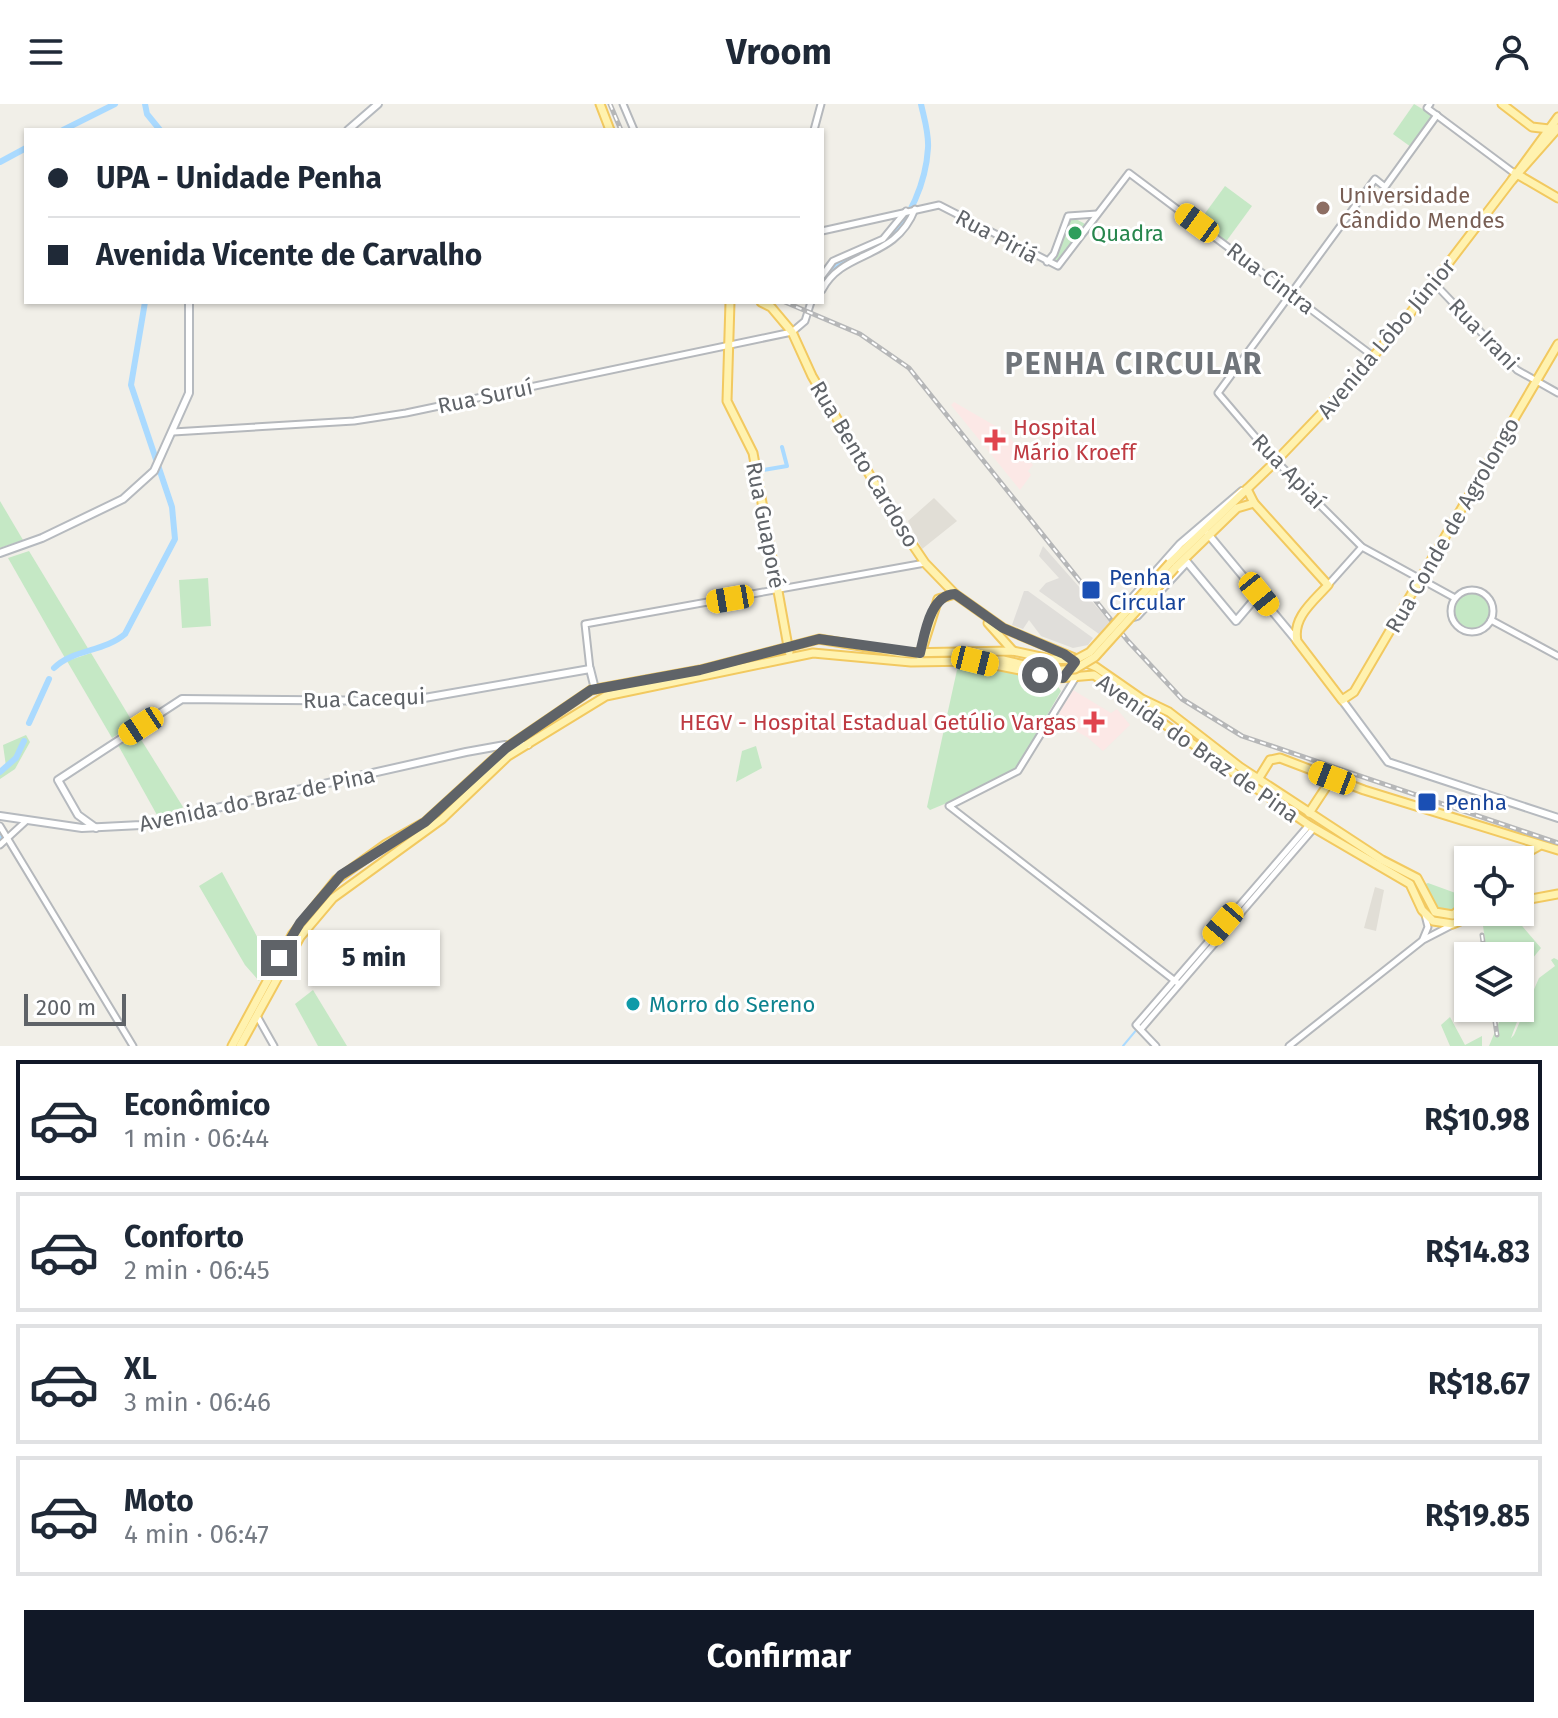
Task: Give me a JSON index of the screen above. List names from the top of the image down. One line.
{"streets":{"main road":["Avenida Lôbo Júnior","Rua Bento Cardoso","Rua Guaporé","Rua Conde de Agrolongo","Rua Cacequi","Avenida do Braz de Pina"],"street":["Rua Piriá","Rua Cintra","Rua Irani","Rua Suruí","Rua Apiaí"]},"crossings":[["Rua Cintra","Avenida Lôbo Júnior"],["Rua Cintra","Rua Apiaí"],["Rua Irani","Avenida Lôbo Júnior"],["Rua Irani","Rua Conde de Agrolongo"],["Avenida Lôbo Júnior","Rua Apiaí"],["Avenida Lôbo Júnior","Avenida do Braz de Pina"],["Rua Suruí","Rua Bento Cardoso"],["Rua Suruí","Rua Guaporé"],["Rua Bento Cardoso","Avenida do Braz de Pina"],["Rua Apiaí","Rua Conde de Agrolongo"],["Rua Guaporé","Avenida do Braz de Pina"]],"districts":["PENHA CIRCULAR"],"places":{"other":["Universidade Cândido Mendes","Quadra","Morro do Sereno"],"health":["Hospital Mário Kroeff","HEGV - Hospital Estadual Getúlio Vargas"],"transit":["Penha Circular","Penha"]},"scale_bar":"200 m","page":{"header":"Vroom","banner":["UPA - Unidade Penha","Avenida Vicente de Carvalho"],"bubble":"5 min","scale":"200 m","list":[{"name":"Econômico","note":"1 min · 06:44","value":"R$10.98"},{"name":"Conforto","note":"2 min · 06:45","value":"R$14.83"},{"name":"XL","note":"3 min · 06:46","value":"R$18.67"},{"name":"Moto","note":"4 min · 06:47","value":"R$19.85"}],"buttons":"Confirmar"}}
